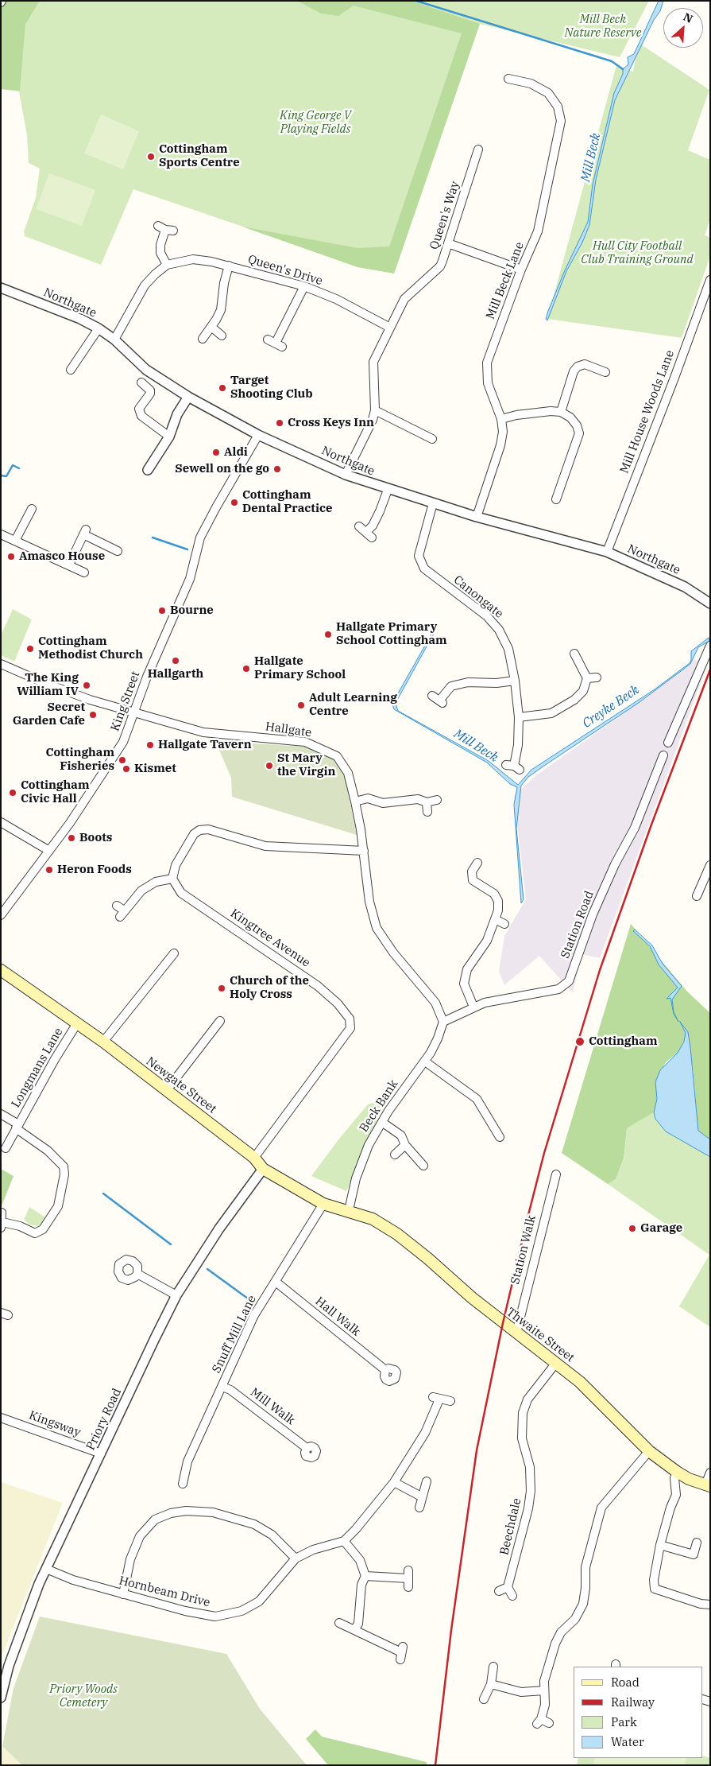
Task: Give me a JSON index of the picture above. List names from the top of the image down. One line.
{"streets":{"main road":["Newgate Street","Thwaite Street"],"street":["Queen's Way","Queen's Drive","Mill Beck Lane","Northgate","Mill House Woods Lane","Canongate","King Street","Hallgate","Station Road","Kingtree Avenue","Longmans Lane","Beck Bank","Station Walk","Hall Walk","Snuff Mill Lane","Mill Walk","Priory Road","Kingsway","Beechdale","Hornbeam Drive"]},"crossings":[["Queen's Way","Queen's Drive"],["Queen's Way","Northgate"],["Queen's Drive","Northgate"],["Mill Beck Lane","Northgate"],["Northgate","Mill House Woods Lane"],["Northgate","Canongate"],["Northgate","King Street"],["King Street","Hallgate"],["Hallgate","Station Road"],["Hallgate","Beck Bank"],["Station Road","Beck Bank"],["Kingtree Avenue","Newgate Street"],["Longmans Lane","Newgate Street"],["Newgate Street","Beck Bank"],["Newgate Street","Snuff Mill Lane"],["Newgate Street","Thwaite Street"],["Newgate Street","Priory Road"],["Beck Bank","Thwaite Street"],["Station Walk","Thwaite Street"],["Hall Walk","Snuff Mill Lane"],["Snuff Mill Lane","Mill Walk"],["Thwaite Street","Beechdale"],["Priory Road","Kingsway"],["Priory Road","Hornbeam Drive"]],"water":["Mill Beck","Creyke Beck"],"parks":["Mill Beck Nature Reserve","King George V Playing Fields","Hull City Football Club Training Ground","Priory Woods Cemetery"],"places":["Cottingham Sports Centre","Target Shooting Club","Cross Keys Inn","Aldi","Sewell on the go","Cottingham Dental Practice","Amasco House","Bourne","Hallgate Primary School Cottingham","Cottingham Methodist Church","Hallgarth","Hallgate Primary School","The King William IV","Adult Learning Centre","Secret Garden Cafe","Hallgate Tavern","Cottingham Fisheries","St Mary the Virgin","Kismet","Cottingham Civic Hall","Boots","Heron Foods","Church of the Holy Cross","Cottingham","Garage"],"legend":["Road","Railway","Park","Water"],"north":"top right"}
